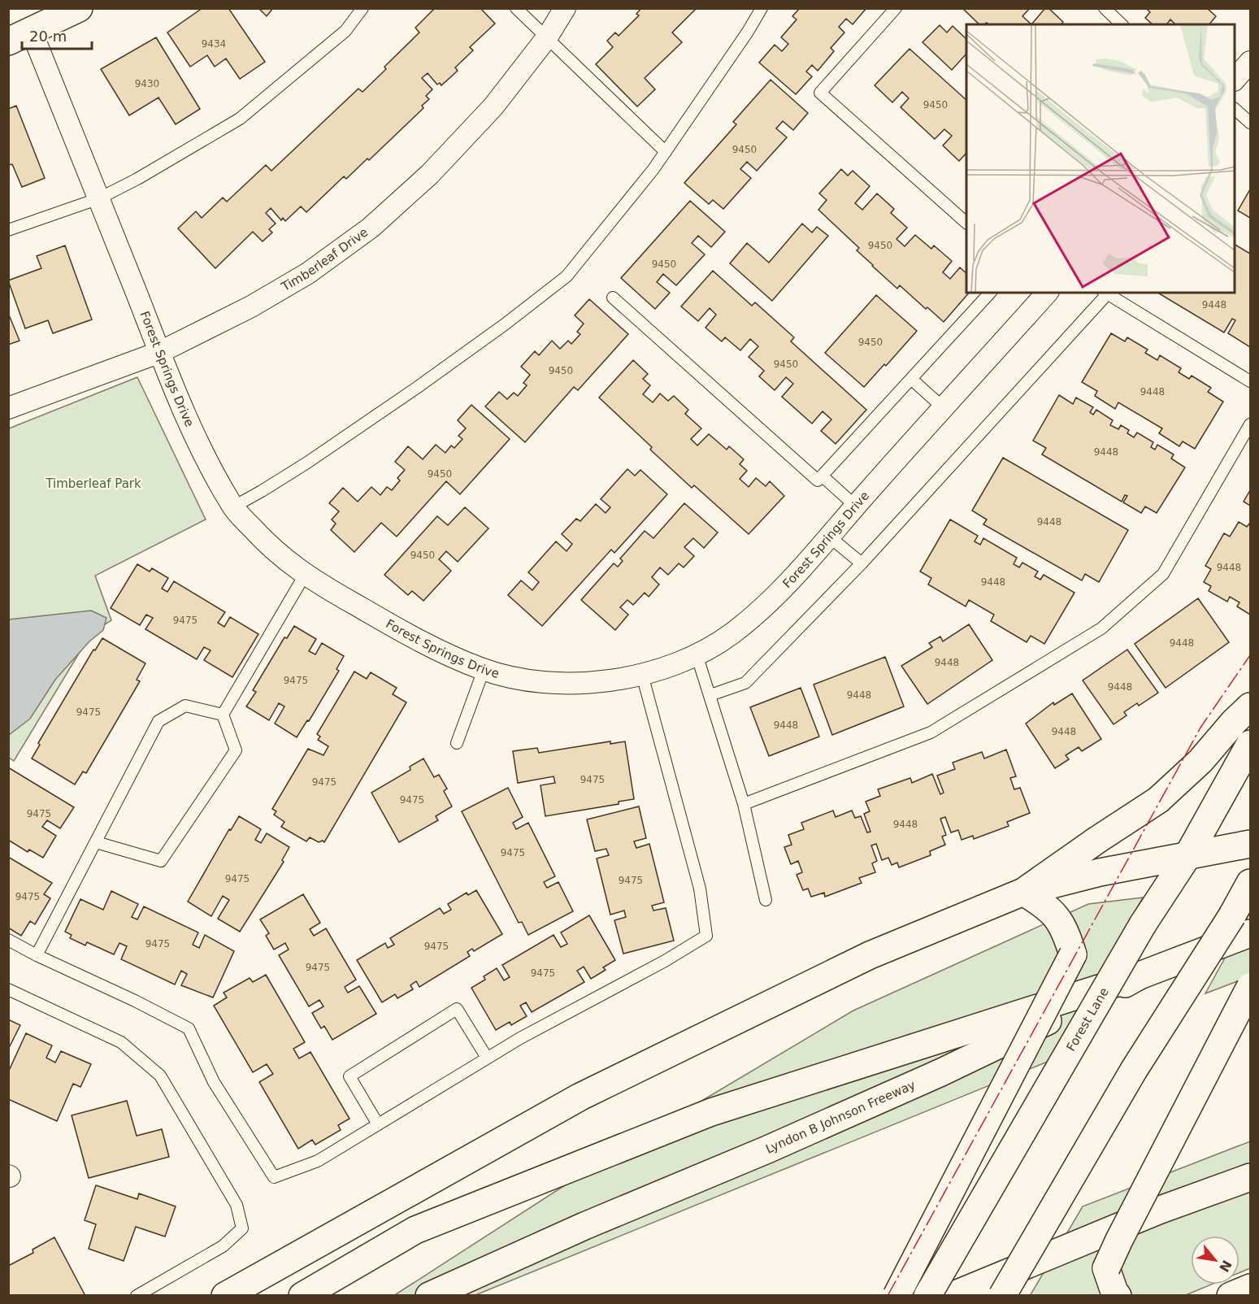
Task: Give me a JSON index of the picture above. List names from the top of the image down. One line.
{"streets":{"main road":["Forest Lane","Lyndon B Johnson Freeway"],"street":["Timberleaf Drive","Forest Springs Drive"]},"crossings":[["Timberleaf Drive","Forest Springs Drive"]],"parks":["Timberleaf Park"],"house_numbers":["9434","9430","9450","9450","9450","9450","9448","9450","9450","9450","9448","9448","9450","9448","9450","9448","9448","9475","9448","9448","9475","9448","9448","9475","9448","9448","9475","9475","9475","9475","9448","9475","9475","9475","9475","9475","9475","9475","9475"],"scale_bar":"20 m","north":"bottom right"}
